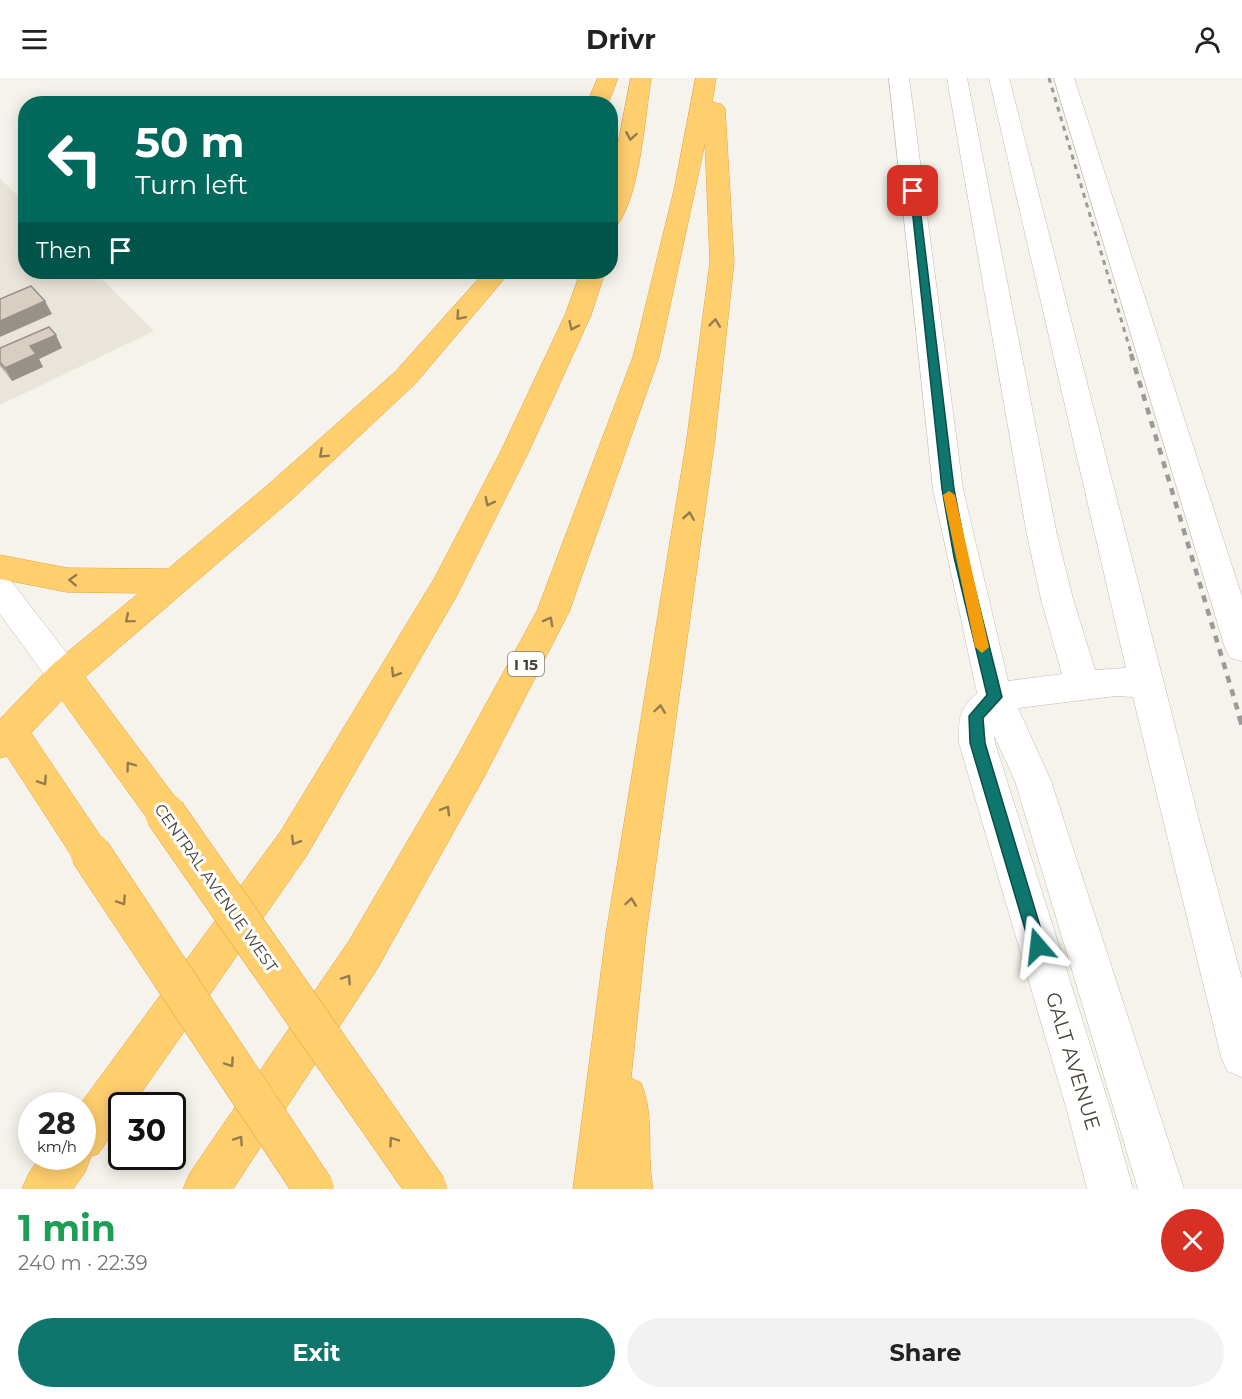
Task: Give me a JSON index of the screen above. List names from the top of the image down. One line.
{"streets":{"highway":["I 15","CENTRAL AVENUE WEST"],"street":["GALT AVENUE"]},"one_way":["CENTRAL AVENUE WEST"],"page":{"header":"Drivr","turn":["50 m","Turn left"],"then":"Then","speed":"28 km/h","limit":"30","heading":["1 min","240 m · 22:39"],"buttons":["Exit","Share"]}}
